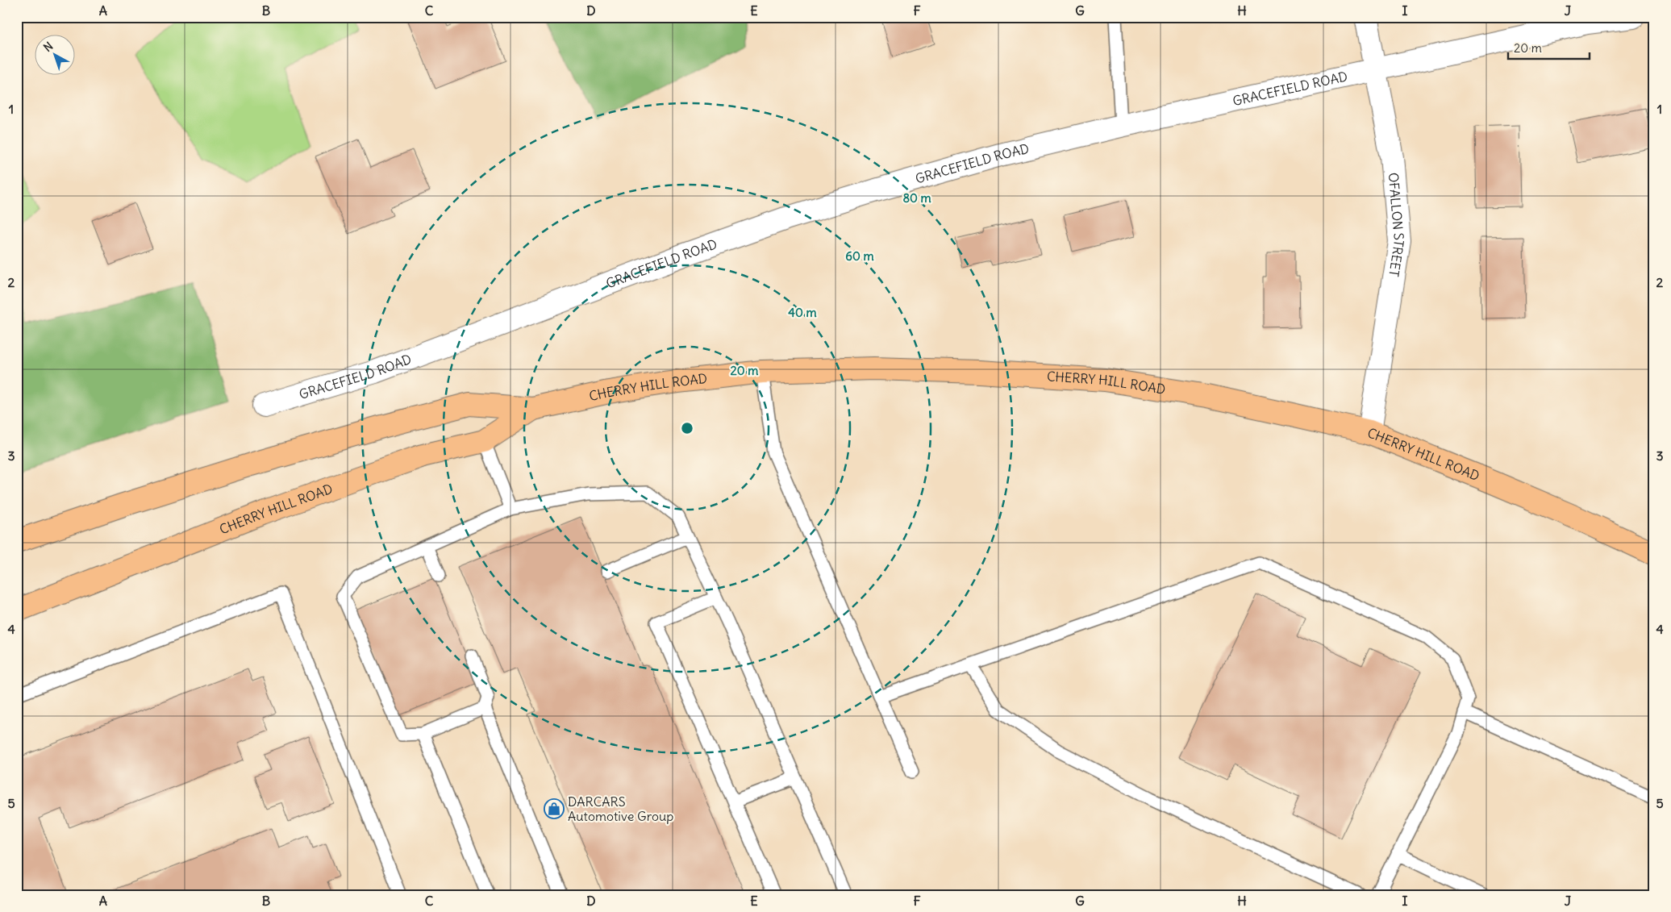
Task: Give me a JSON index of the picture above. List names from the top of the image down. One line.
{"streets":{"main road":["CHERRY HILL ROAD"],"street":["GRACEFIELD ROAD","OFALLON STREET"]},"crossings":[["GRACEFIELD ROAD","OFALLON STREET"],["OFALLON STREET","CHERRY HILL ROAD"]],"places":{"shop":["DARCARS Automotive Group"]},"scale_bar":"20 m","north":"top left","grid":{"columns":["A","B","C","D","E","F","G","H","I","J"],"rows":["1","2","3","4","5"]},"rings":["80 m","60 m","40 m","20 m"]}
